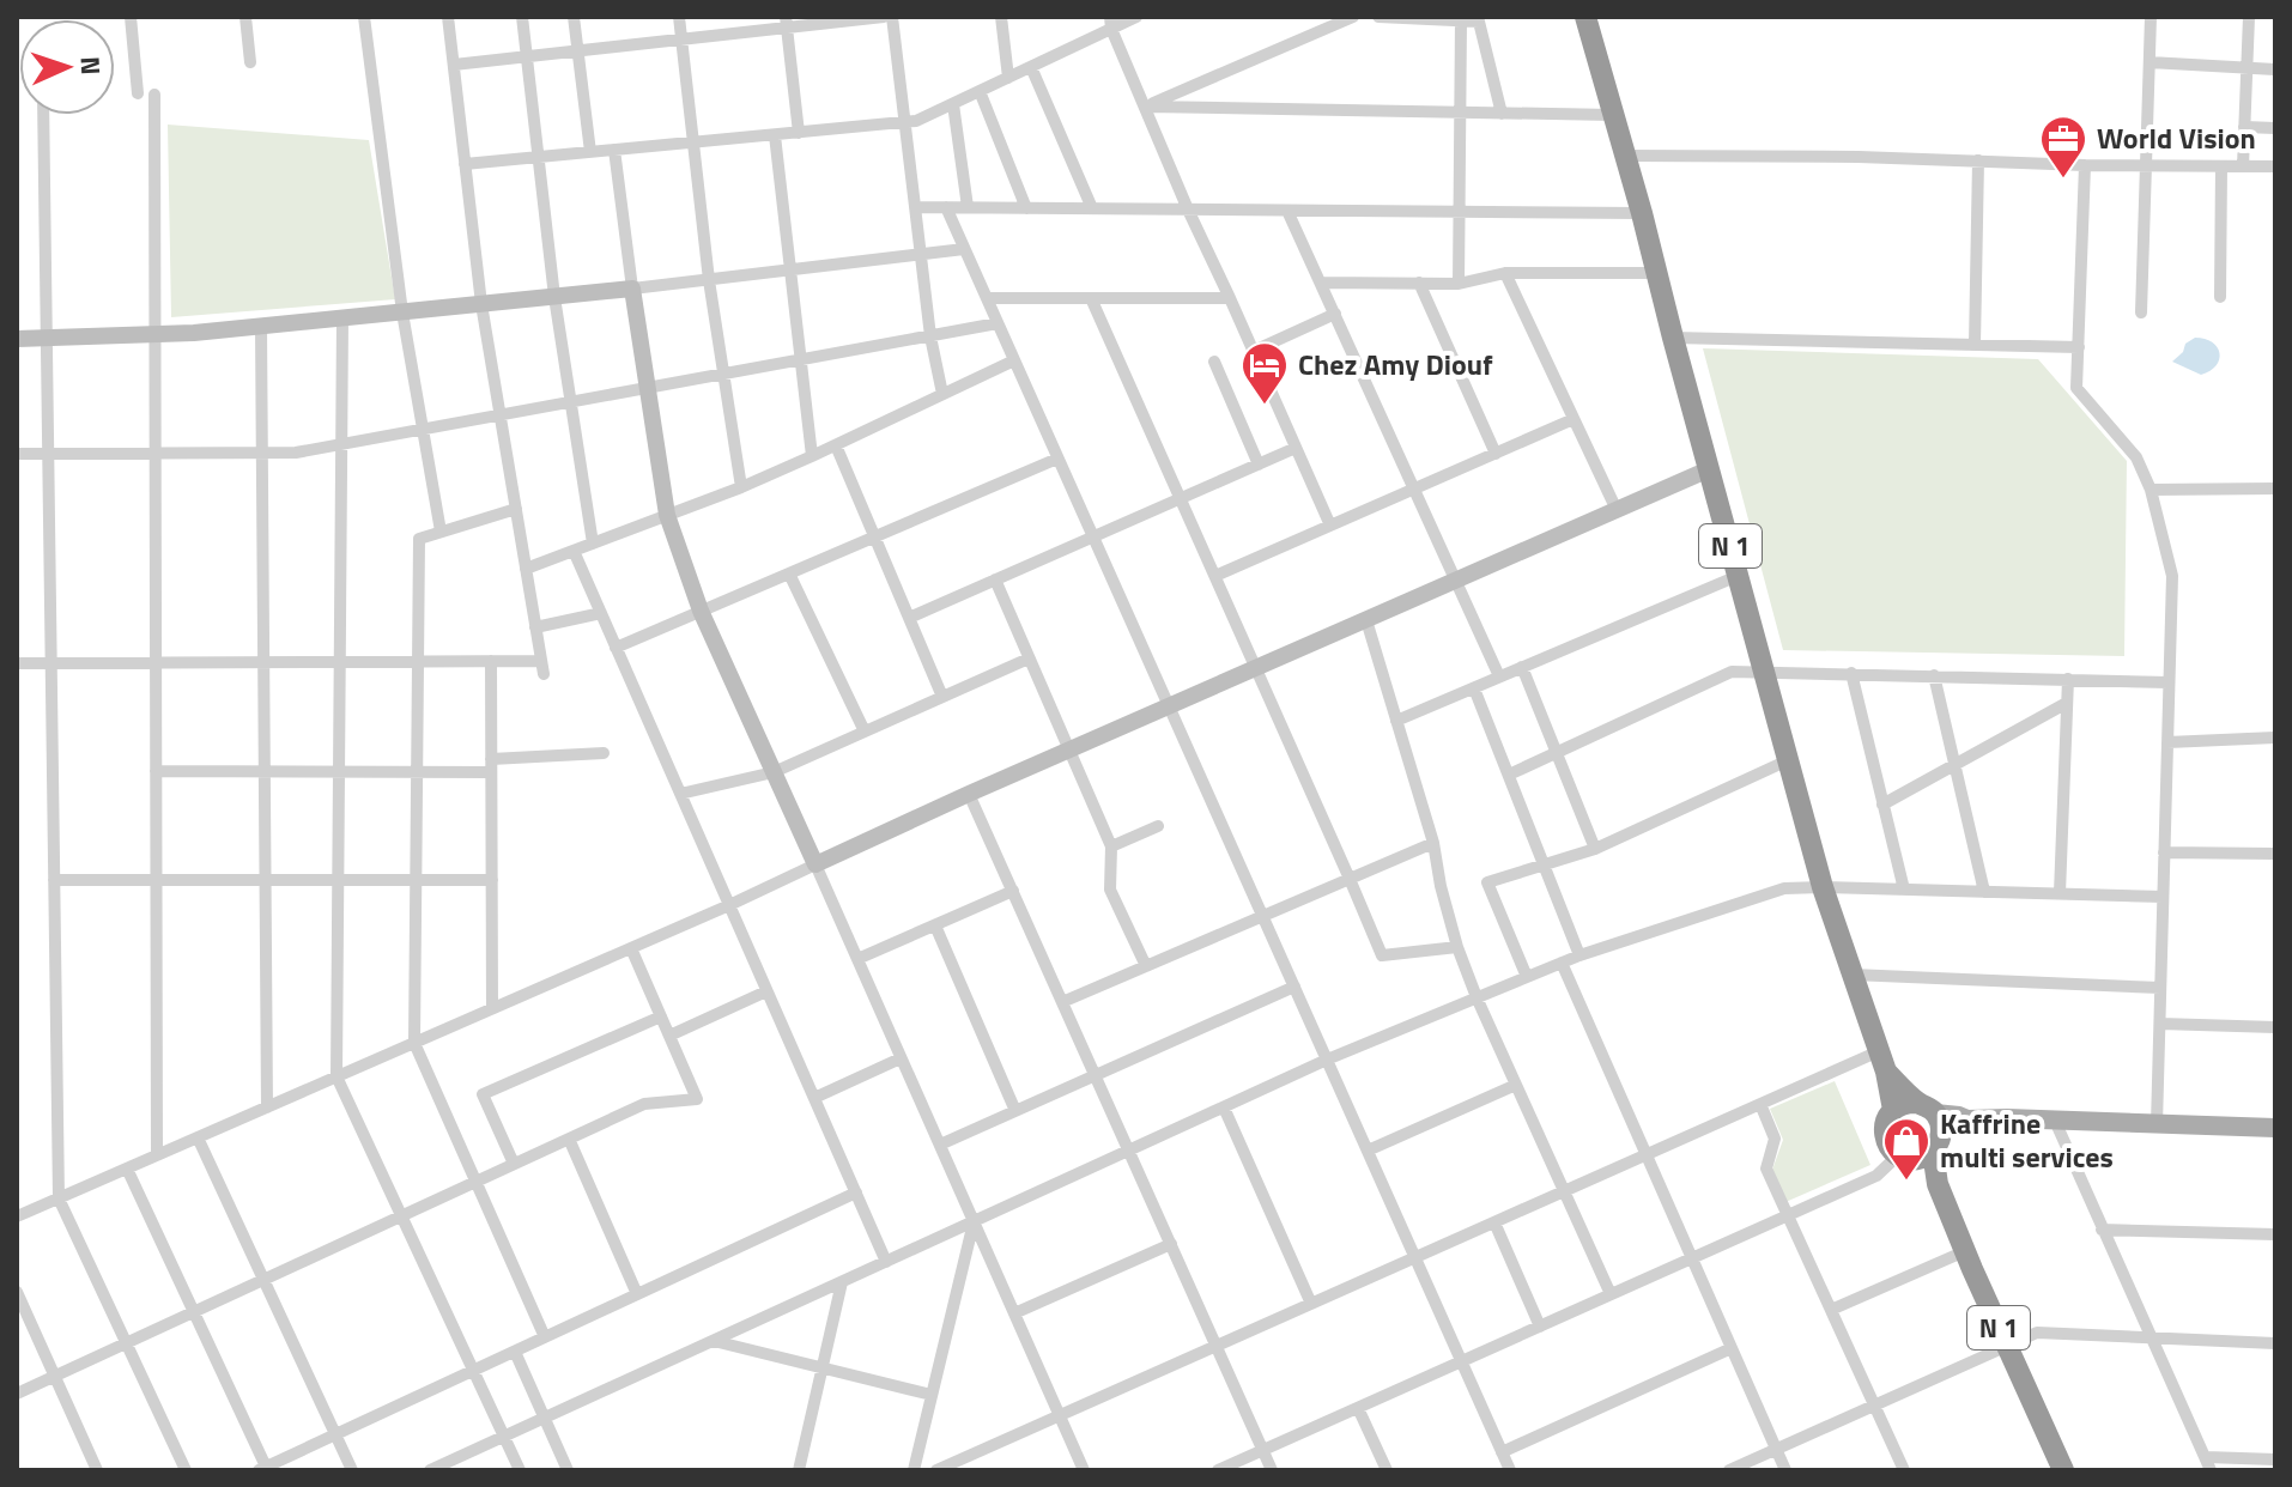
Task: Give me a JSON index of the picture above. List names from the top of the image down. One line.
{"streets":{"highway":["N 1"]},"places":{"office":["World Vision"],"hotel":["Chez Amy Diouf"],"shop":["Kaffrine multi services"]},"north":"right"}
